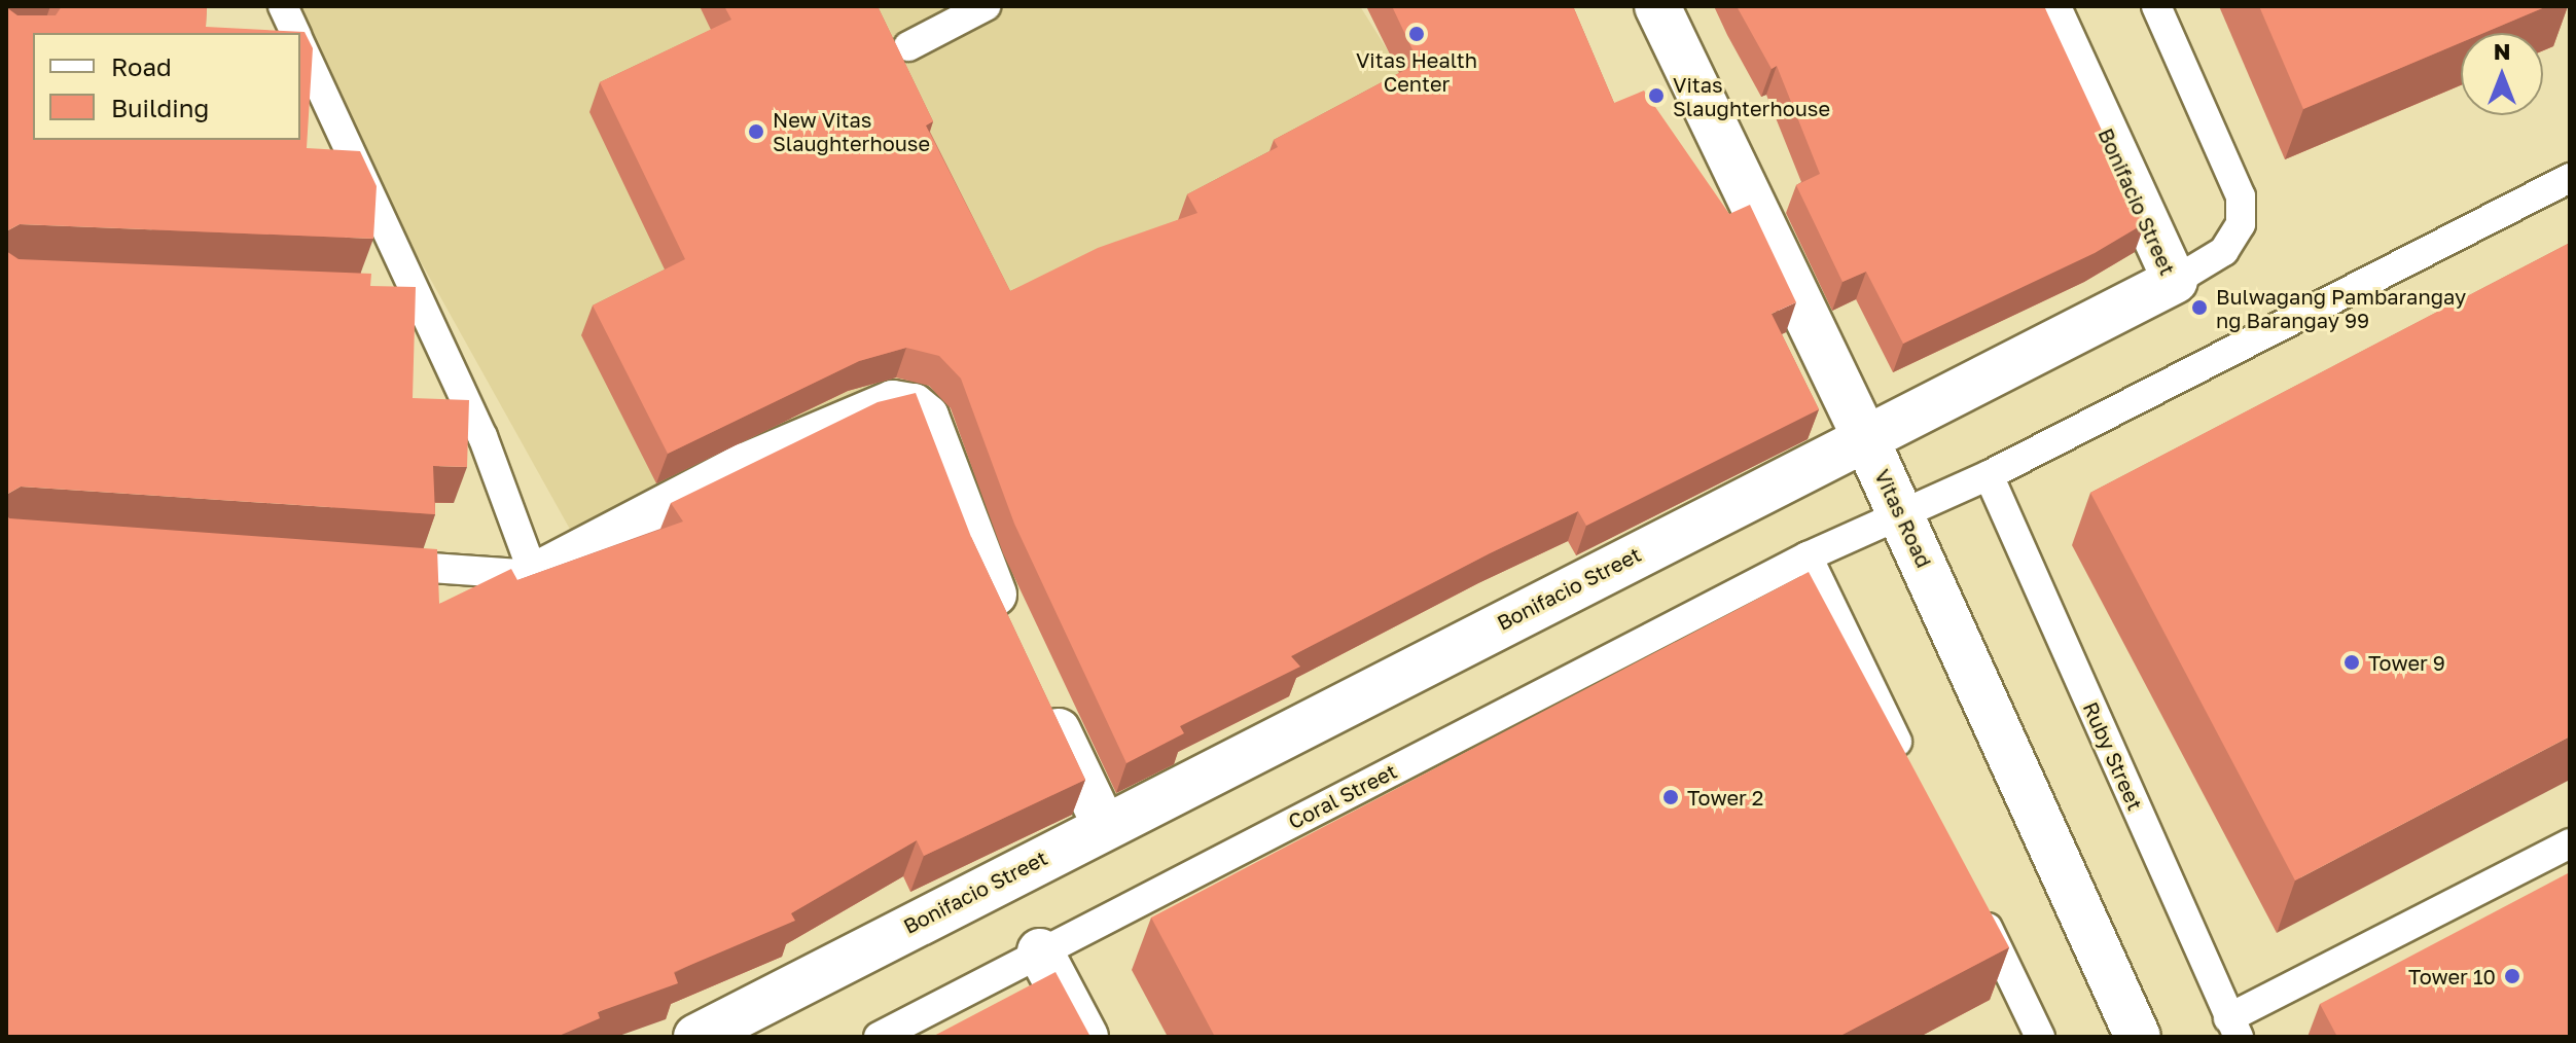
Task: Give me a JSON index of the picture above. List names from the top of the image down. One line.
{"streets":{"street":["Bonifacio Street","Vitas Road"],"lane":["Ruby Street","Coral Street"]},"crossings":[["Bonifacio Street","Vitas Road"],["Vitas Road","Coral Street"],["Ruby Street","Coral Street"]],"places":["Vitas Health Center","Vitas Slaughterhouse","New Vitas Slaughterhouse","Bulwagang Pambarangay ng Barangay 99","Tower 9","Tower 2","Tower 10"],"legend":["Road","Building"],"north":"top"}
